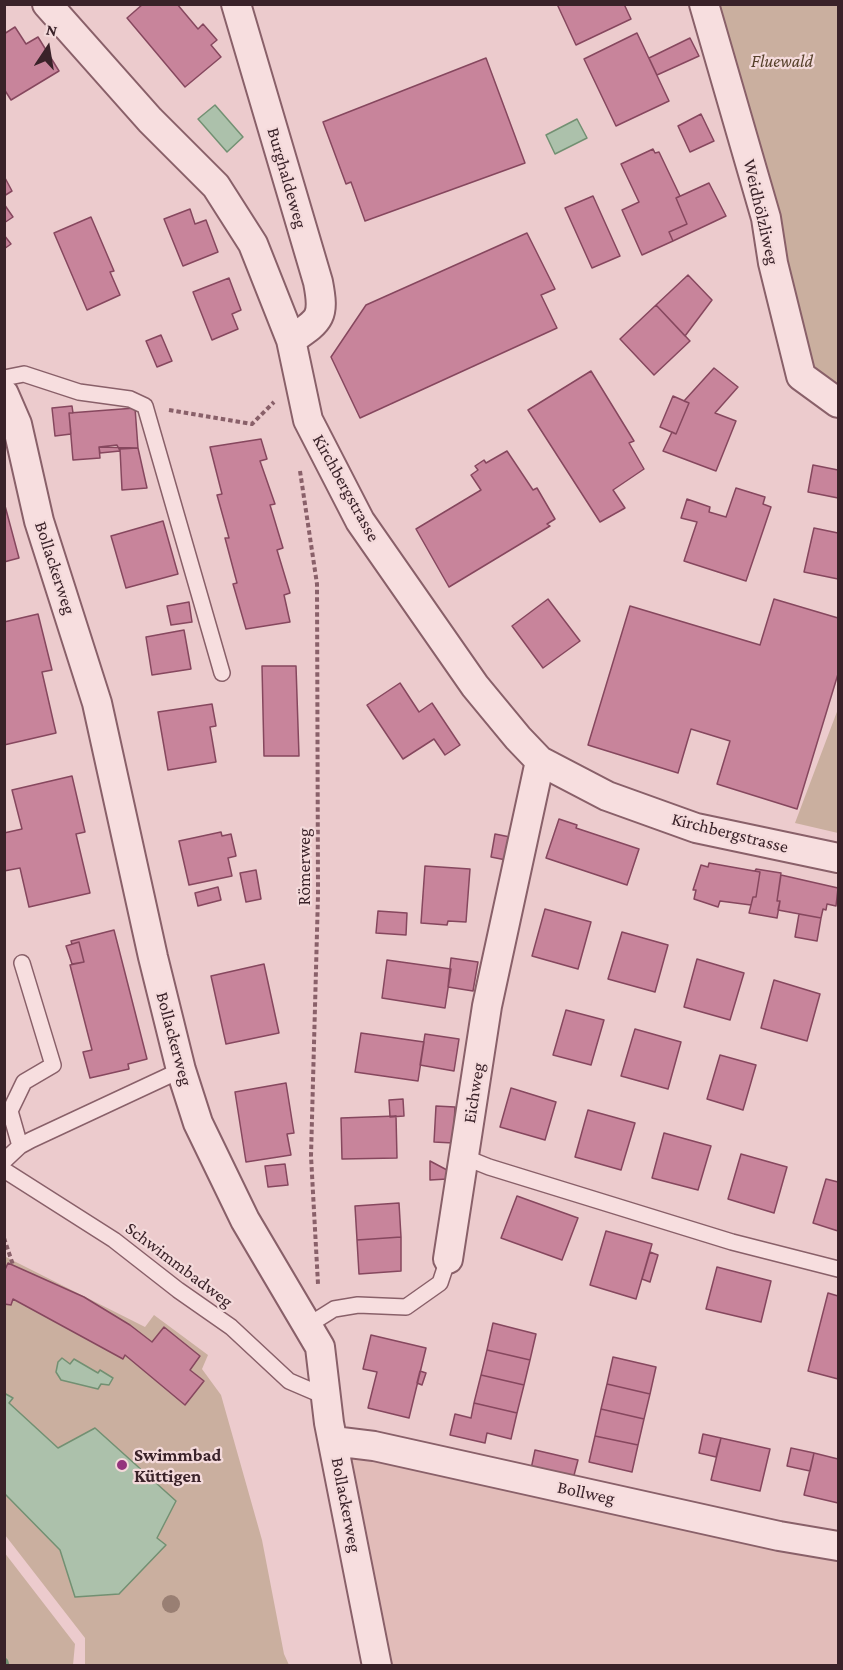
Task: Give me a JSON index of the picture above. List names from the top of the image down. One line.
{"streets":{"street":["Burghaldeweg","Weidhölzliweg","Kirchbergstrasse","Bollackerweg","Eichweg","Bollweg"],"lane":["Schwimmbadweg"],"path":["Römerweg"]},"crossings":[["Burghaldeweg","Kirchbergstrasse"],["Kirchbergstrasse","Eichweg"],["Bollackerweg","Römerweg"],["Bollackerweg","Eichweg"],["Bollackerweg","Schwimmbadweg"],["Bollackerweg","Bollweg"],["Römerweg","Eichweg"]],"parks":["Fluewald"],"places":["Swimmbad Küttigen"],"north":"top"}
